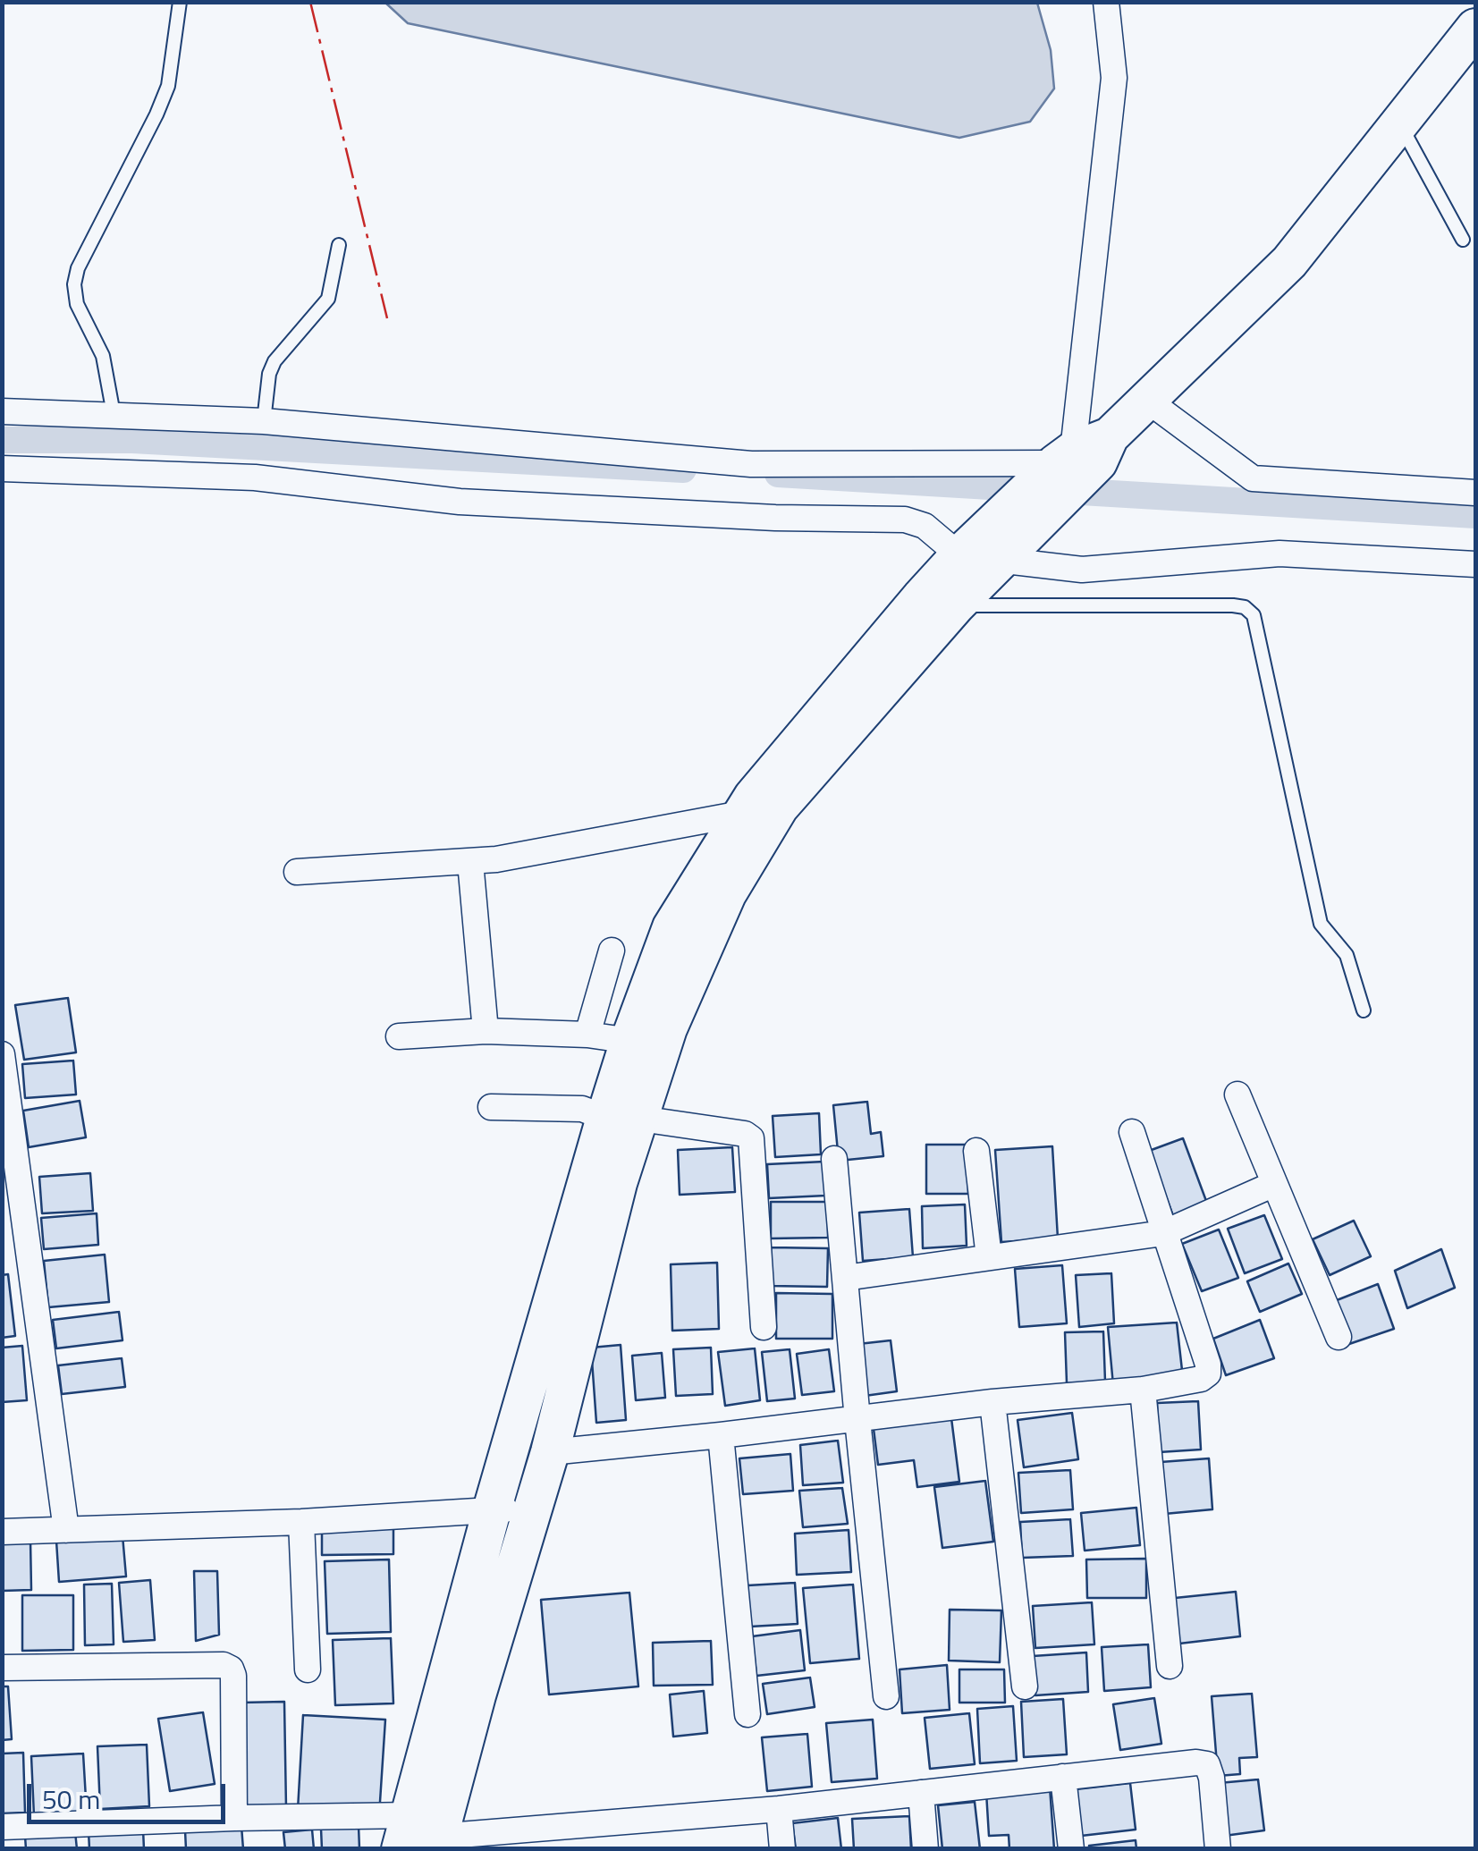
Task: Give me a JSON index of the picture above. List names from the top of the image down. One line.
{"scale_bar":"50 m"}
